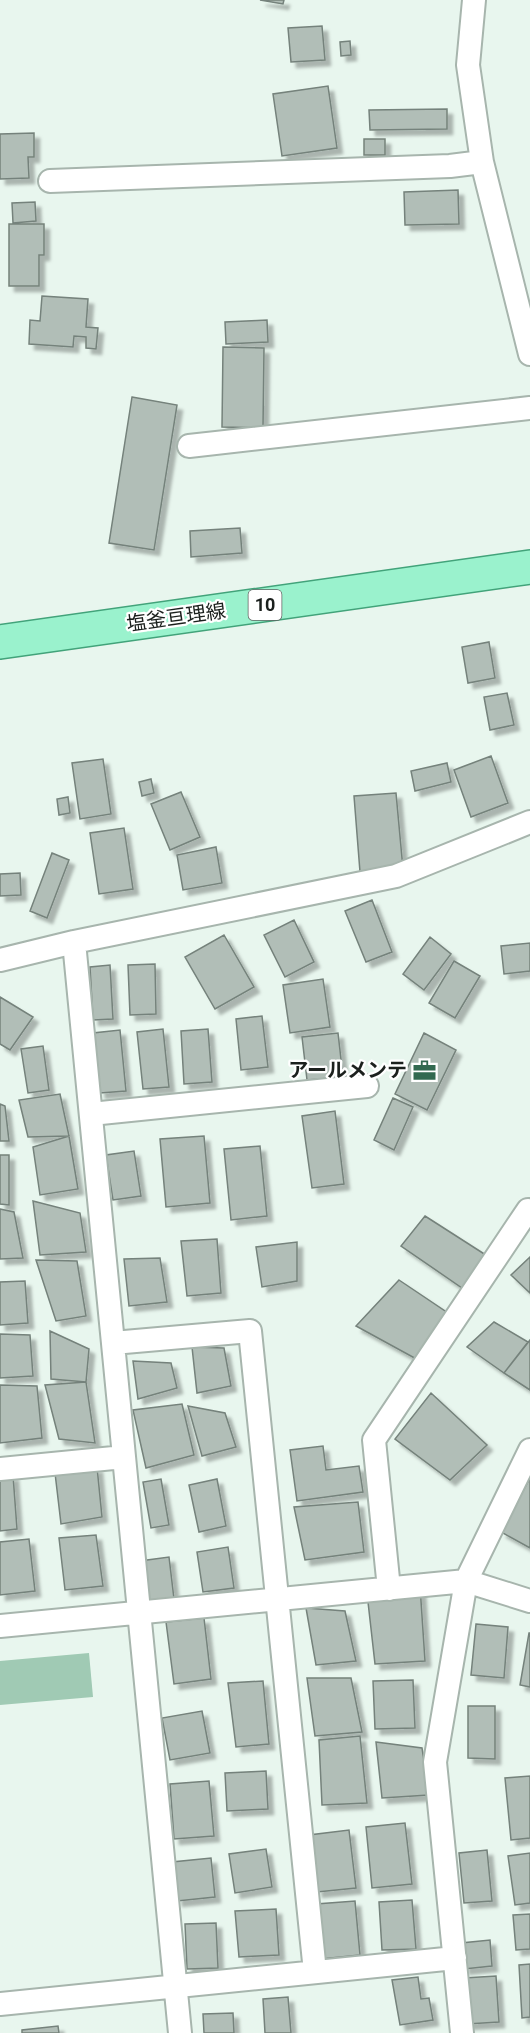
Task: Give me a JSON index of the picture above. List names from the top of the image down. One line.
{"streets":{"main road":["10","塩釜亘理線"]},"places":{"office":["アールメンテ"]}}
